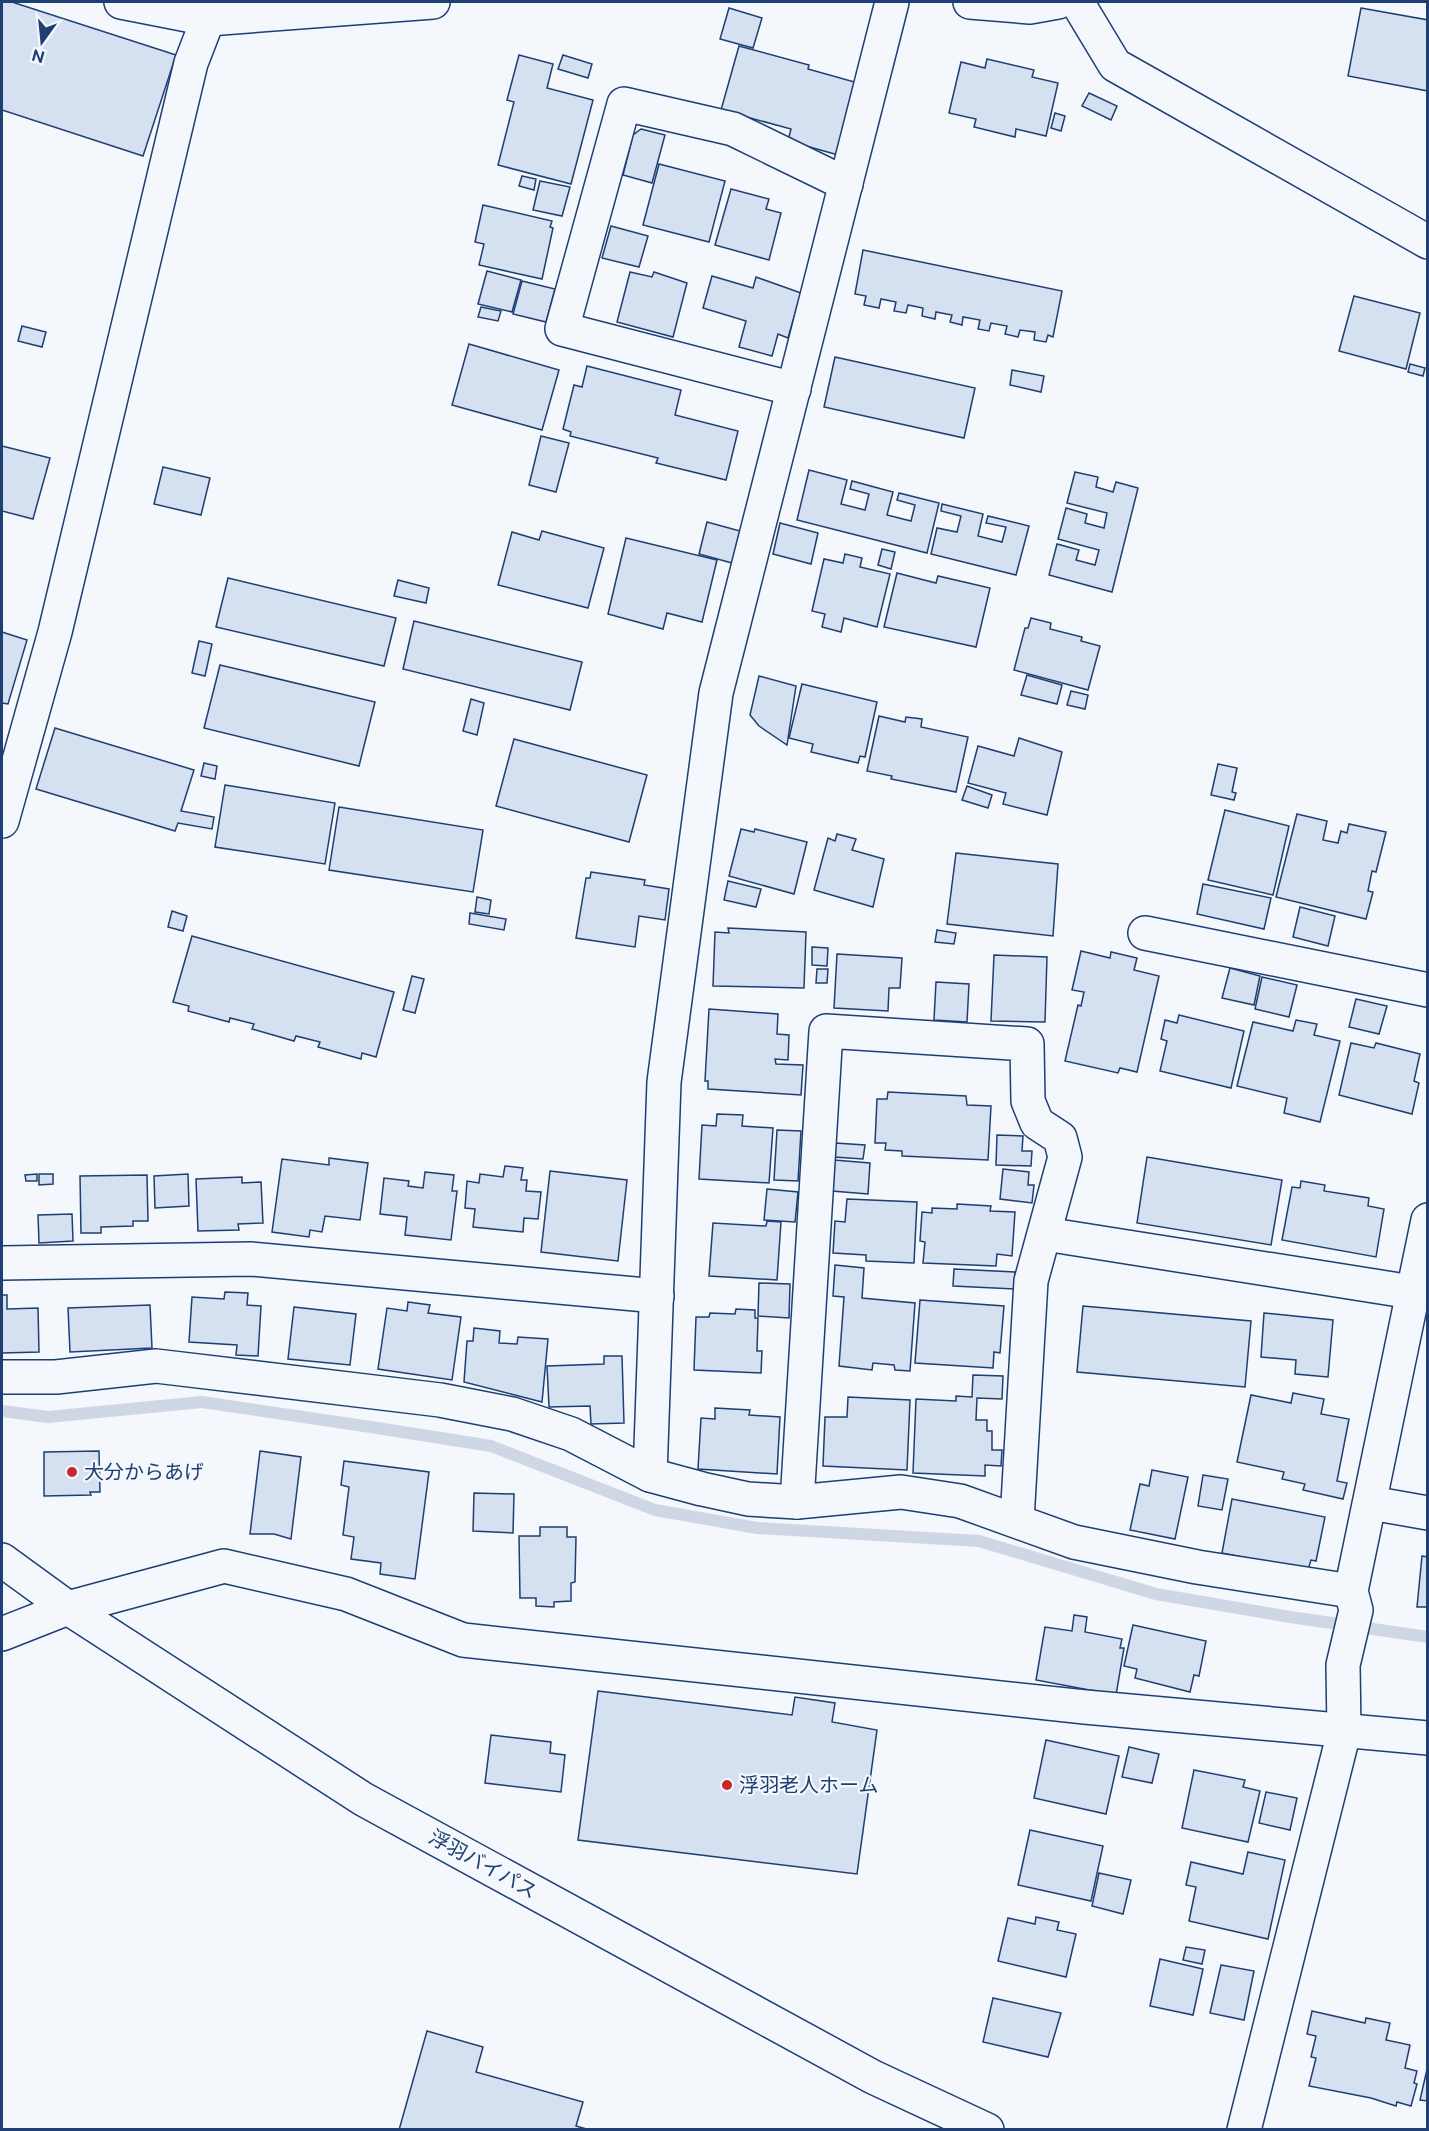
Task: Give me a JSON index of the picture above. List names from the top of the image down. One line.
{"streets":{"main road":["浮羽バイパス"]},"places":["大分からあげ","浮羽老人ホーム"],"north":"bottom"}
